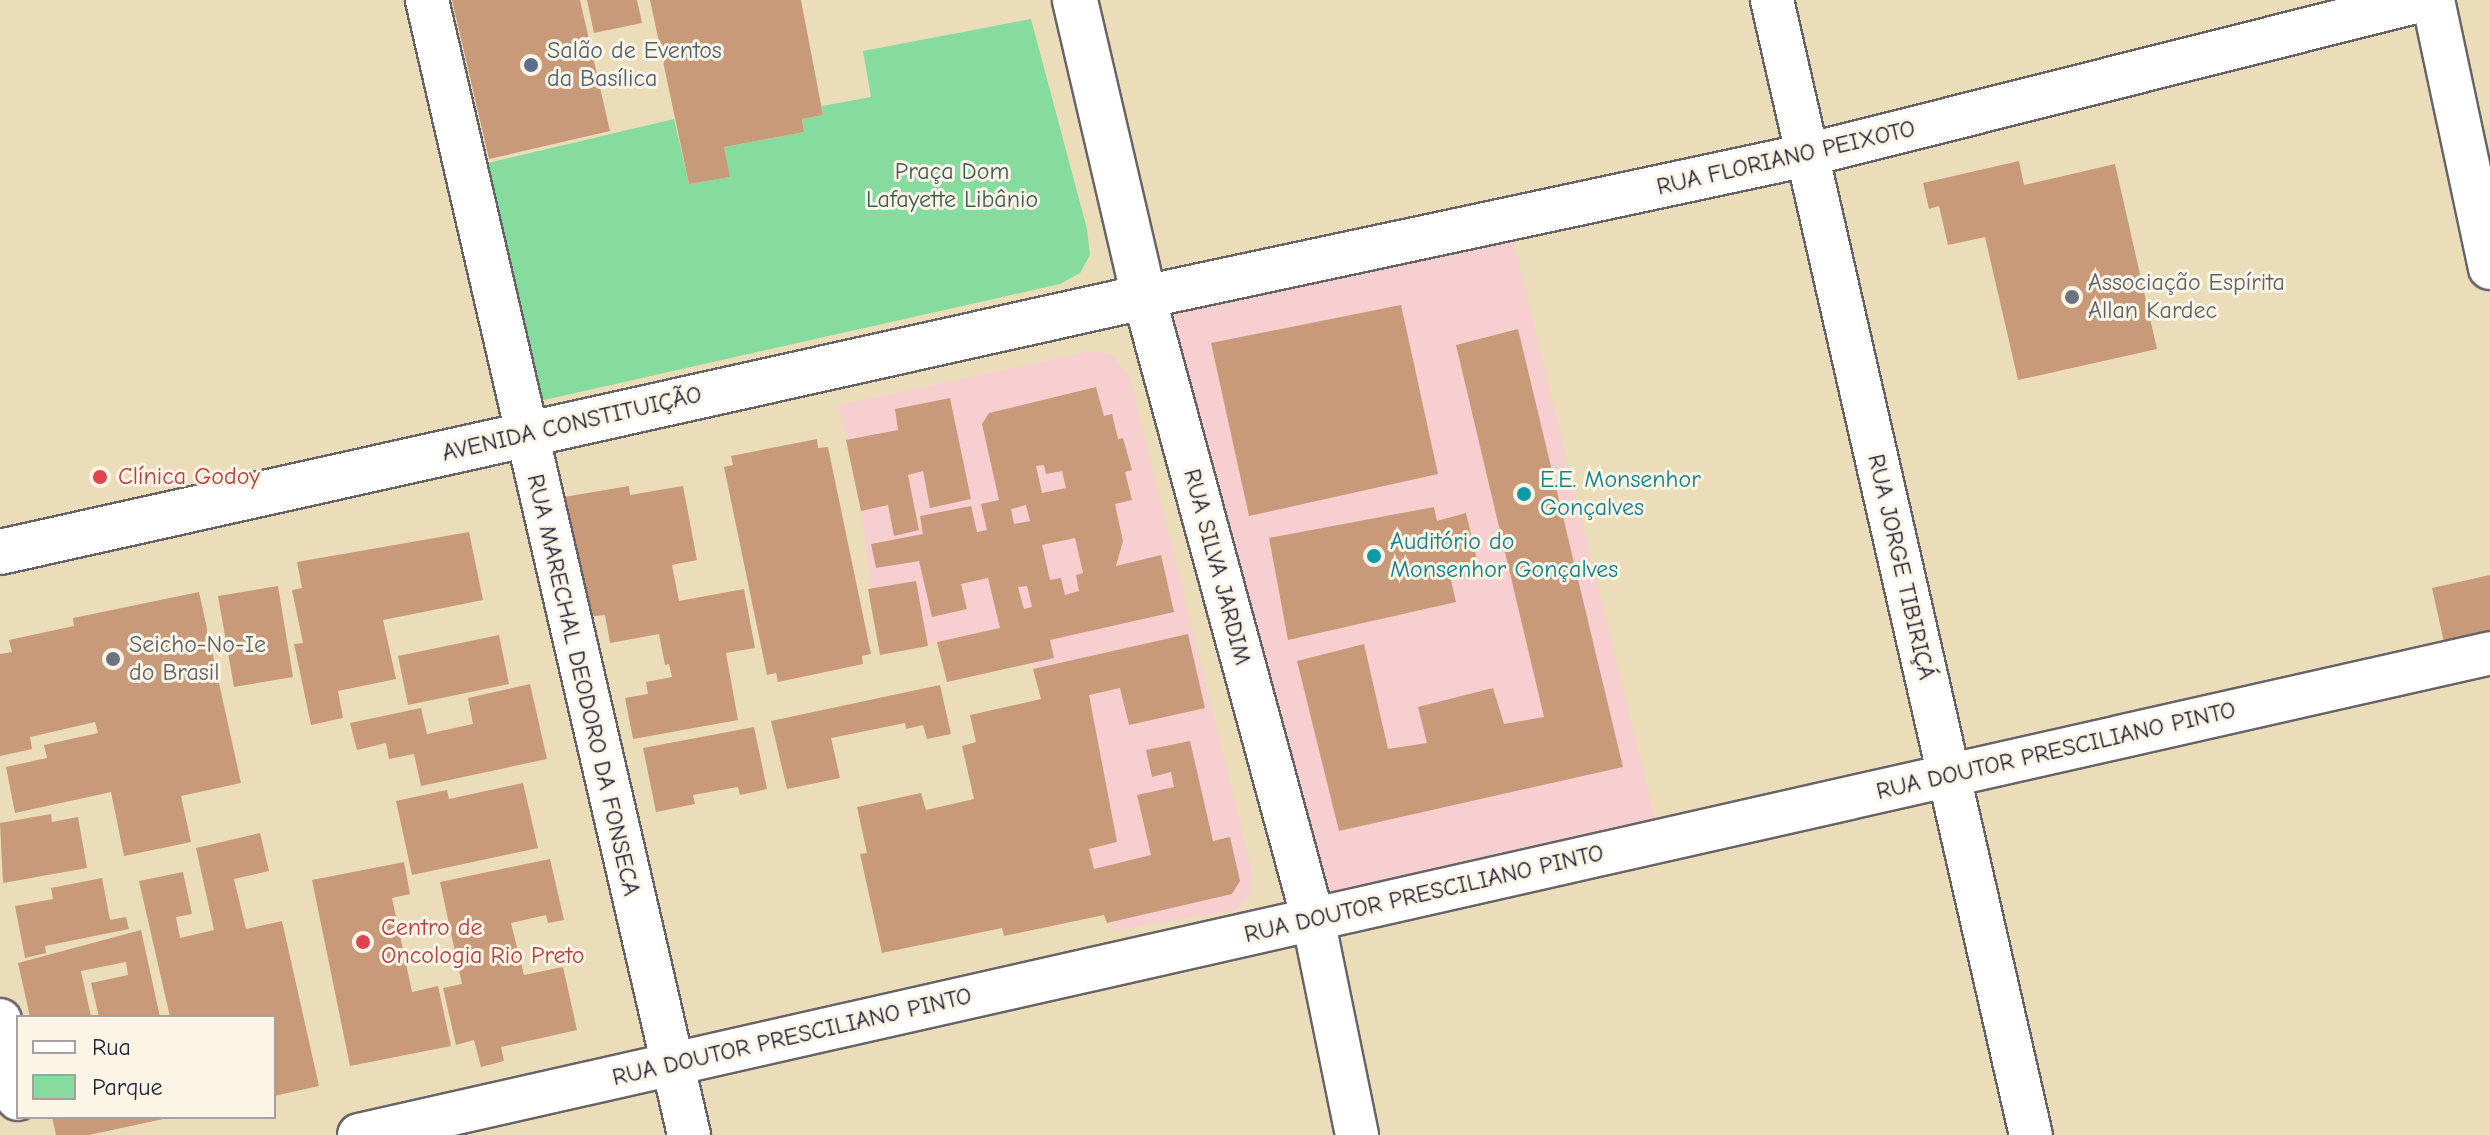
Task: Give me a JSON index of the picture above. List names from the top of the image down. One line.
{"streets":{"street":["RUA FLORIANO PEIXOTO","AVENIDA CONSTITUIÇÃO","RUA SILVA JARDIM","RUA JORGE TIBIRIÇÁ","RUA MARECHAL DEODORO DA FONSECA","RUA DOUTOR PRESCILIANO PINTO"]},"crossings":[["RUA FLORIANO PEIXOTO","AVENIDA CONSTITUIÇÃO"],["RUA FLORIANO PEIXOTO","RUA SILVA JARDIM"],["RUA FLORIANO PEIXOTO","RUA JORGE TIBIRIÇÁ"],["AVENIDA CONSTITUIÇÃO","RUA SILVA JARDIM"],["AVENIDA CONSTITUIÇÃO","RUA MARECHAL DEODORO DA FONSECA"],["RUA SILVA JARDIM","RUA DOUTOR PRESCILIANO PINTO"],["RUA JORGE TIBIRIÇÁ","RUA DOUTOR PRESCILIANO PINTO"],["RUA MARECHAL DEODORO DA FONSECA","RUA DOUTOR PRESCILIANO PINTO"]],"parks":["Praça Dom Lafayette Libânio"],"places":["Salão de Eventos da Basílica","Associação Espírita Allan Kardec","Clínica Godoy","E.E. Monsenhor Gonçalves","Auditório do Monsenhor Gonçalves","Seicho-No-Ie do Brasil","Centro de Oncologia Rio Preto"],"legend":["Rua","Parque"]}
